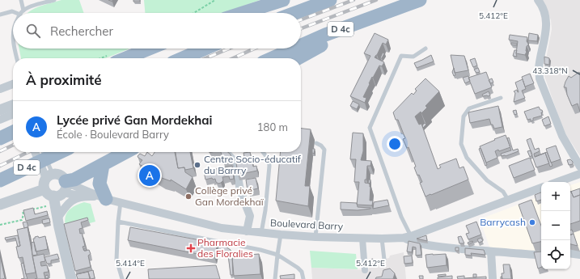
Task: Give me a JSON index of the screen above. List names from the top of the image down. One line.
{"streets":{"highway":["D 4c"],"street":["Boulevard Barry"]},"places":{"other":["Centre Socio-éducatif du Barrry","Collège privé Gan Mordekhaï","Barrycash"],"health":["Pharmacie des Floralies"]},"page":{"search":"Rechercher","heading":"À proximité","list":[{"mark":"A","name":"Lycée privé Gan Mordekhai","note":"École · Boulevard Barry","value":"180 m"}],"pins":"A","map_buttons":["+","−"]},"coordinates":["5.412°E","43.318°N","5.414°E"]}
